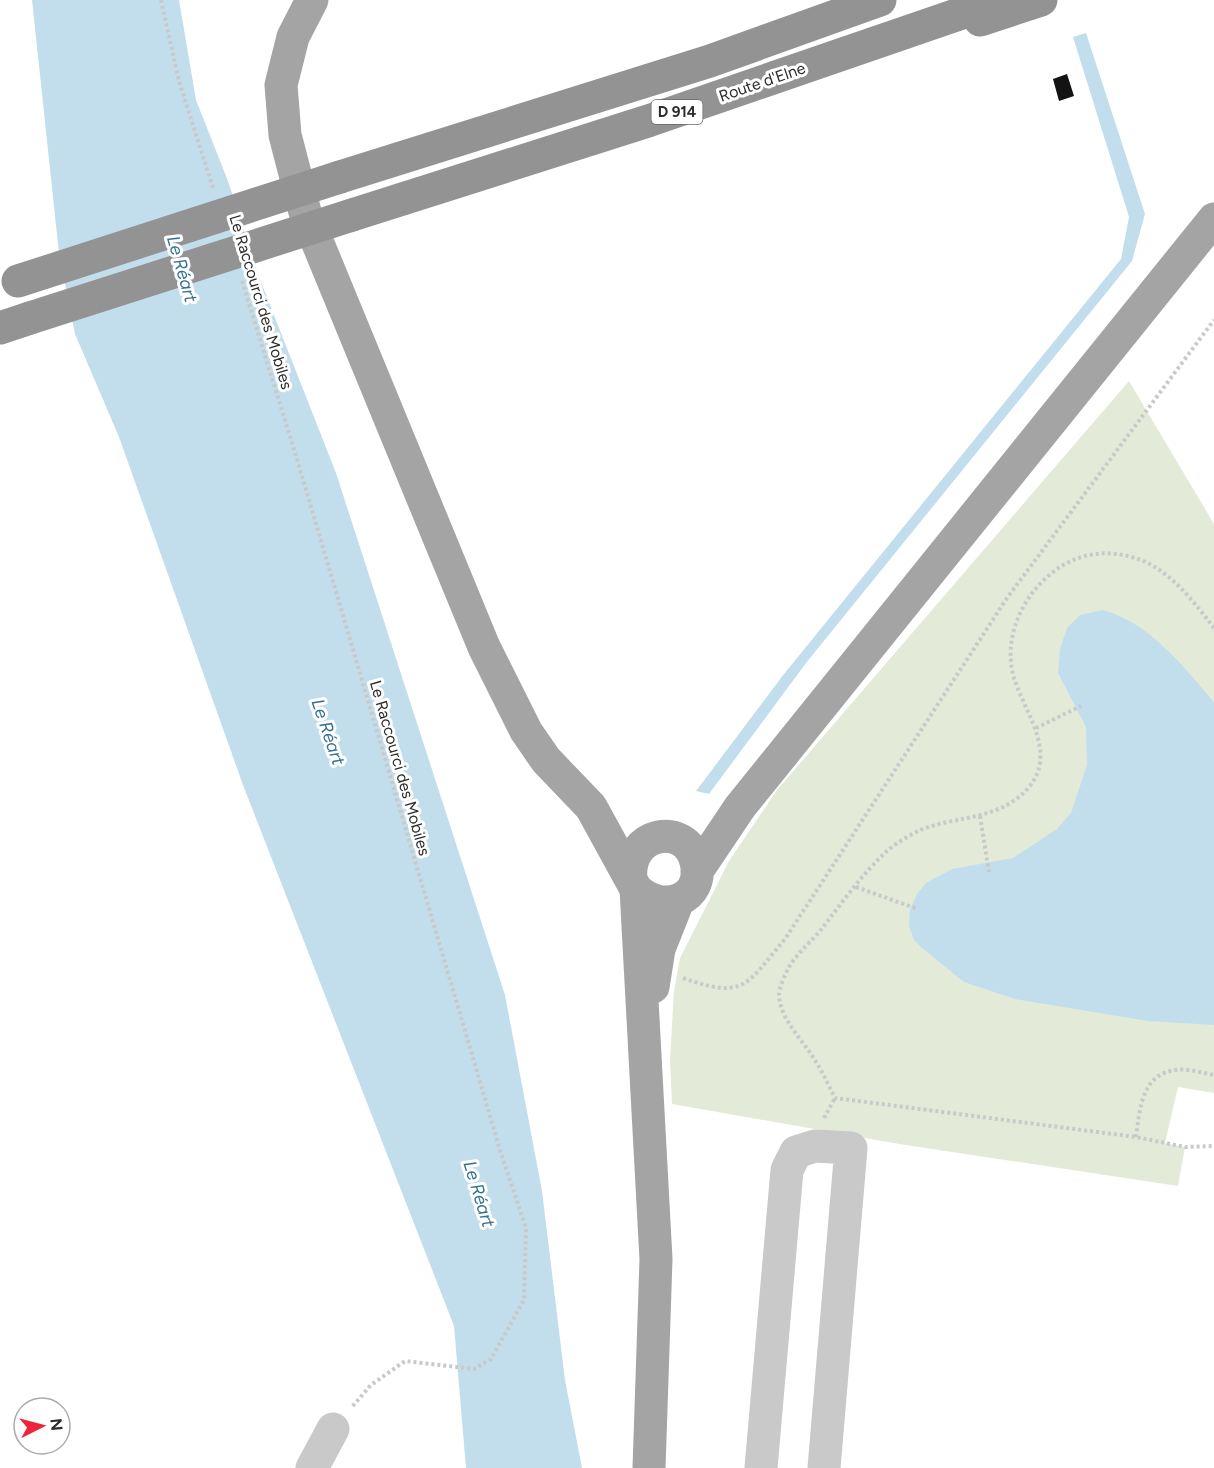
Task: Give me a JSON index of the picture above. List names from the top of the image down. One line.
{"streets":{"highway":["Route d'Elne","D 914"],"path":["Le Raccourci des Mobiles"]},"water":["Le Réart"],"north":"right"}
